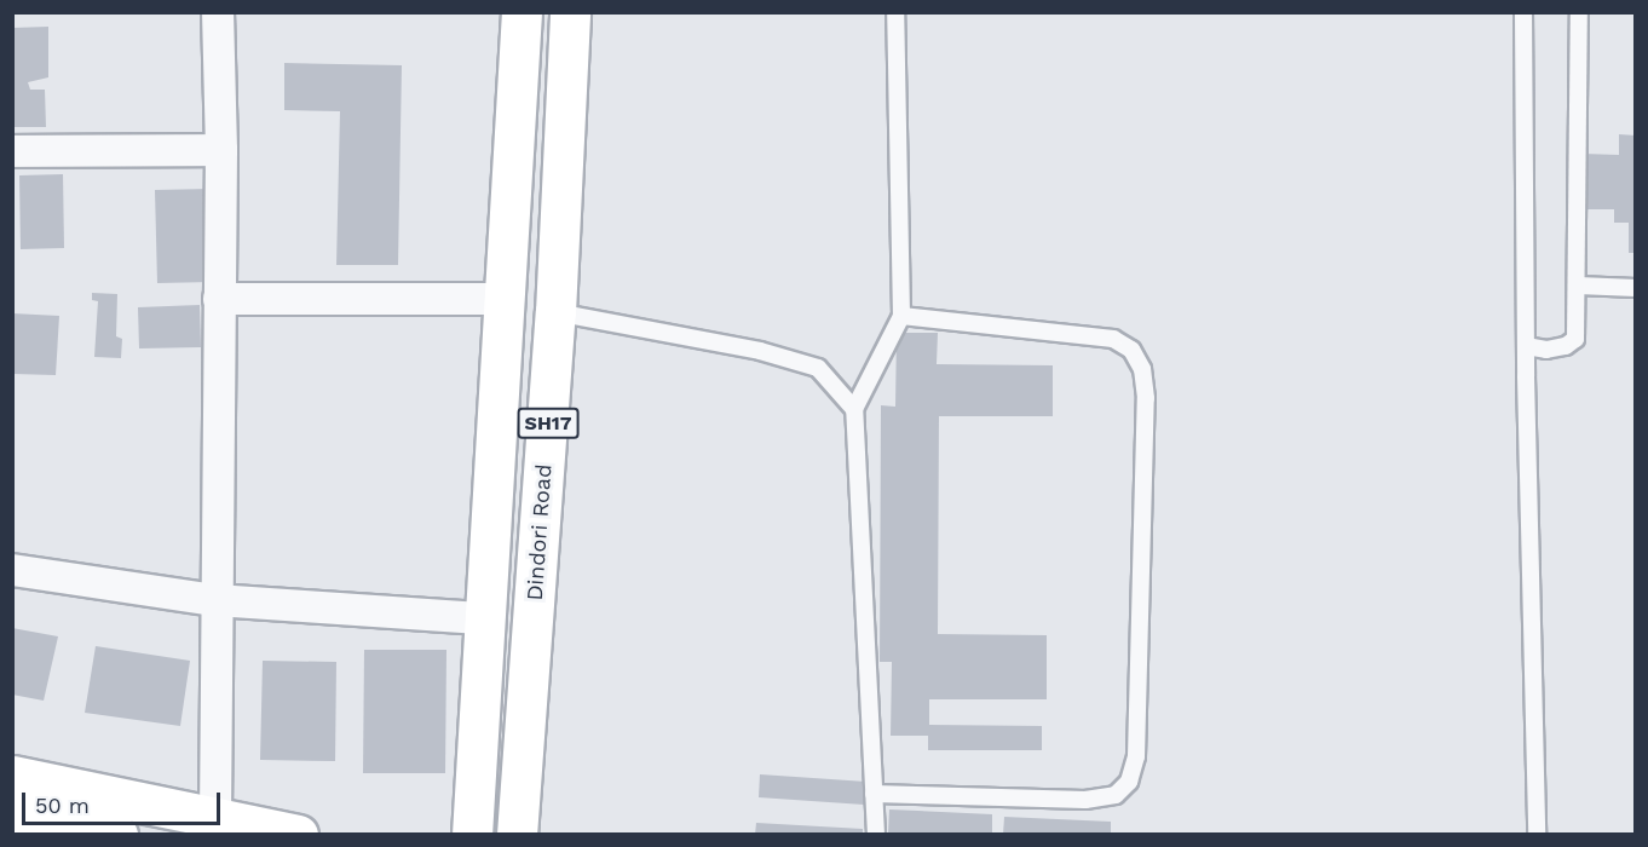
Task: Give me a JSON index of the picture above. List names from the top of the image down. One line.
{"streets":{"main road":["SH17","Dindori Road"]},"scale_bar":"50 m"}
